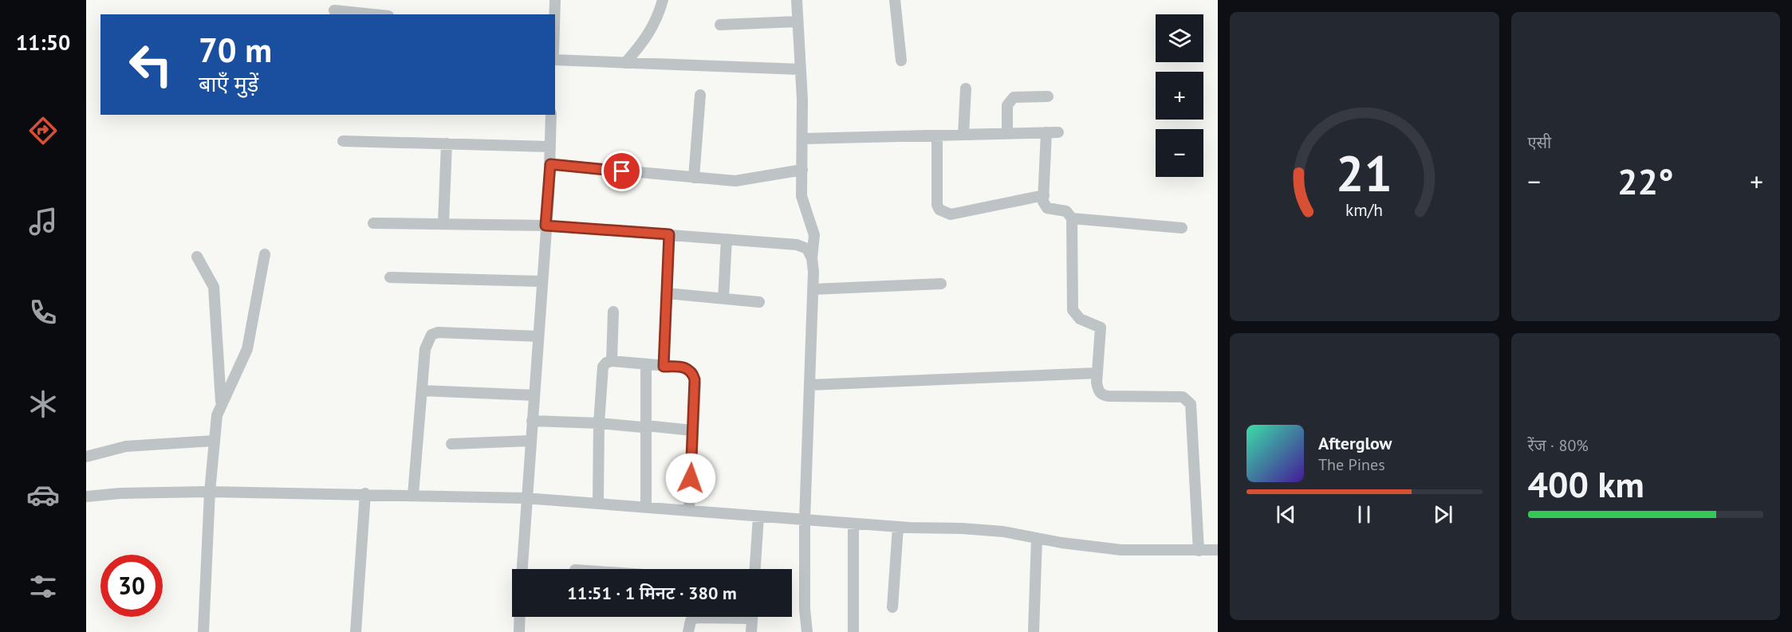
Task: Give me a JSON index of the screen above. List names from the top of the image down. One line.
{"page":{"tabs":"11:50","tile":["एसी",["रेंज · 80%","400 km"]],"map_buttons":["+","−"],"turn":["70 m","बाएँ मुड़ें"],"heat":["−","22°","+"],"song":["Afterglow","The Pines"],"limit":"30","trip":"11:51 · 1 मिनट · 380 m","gauge":["21","km/h"]}}
